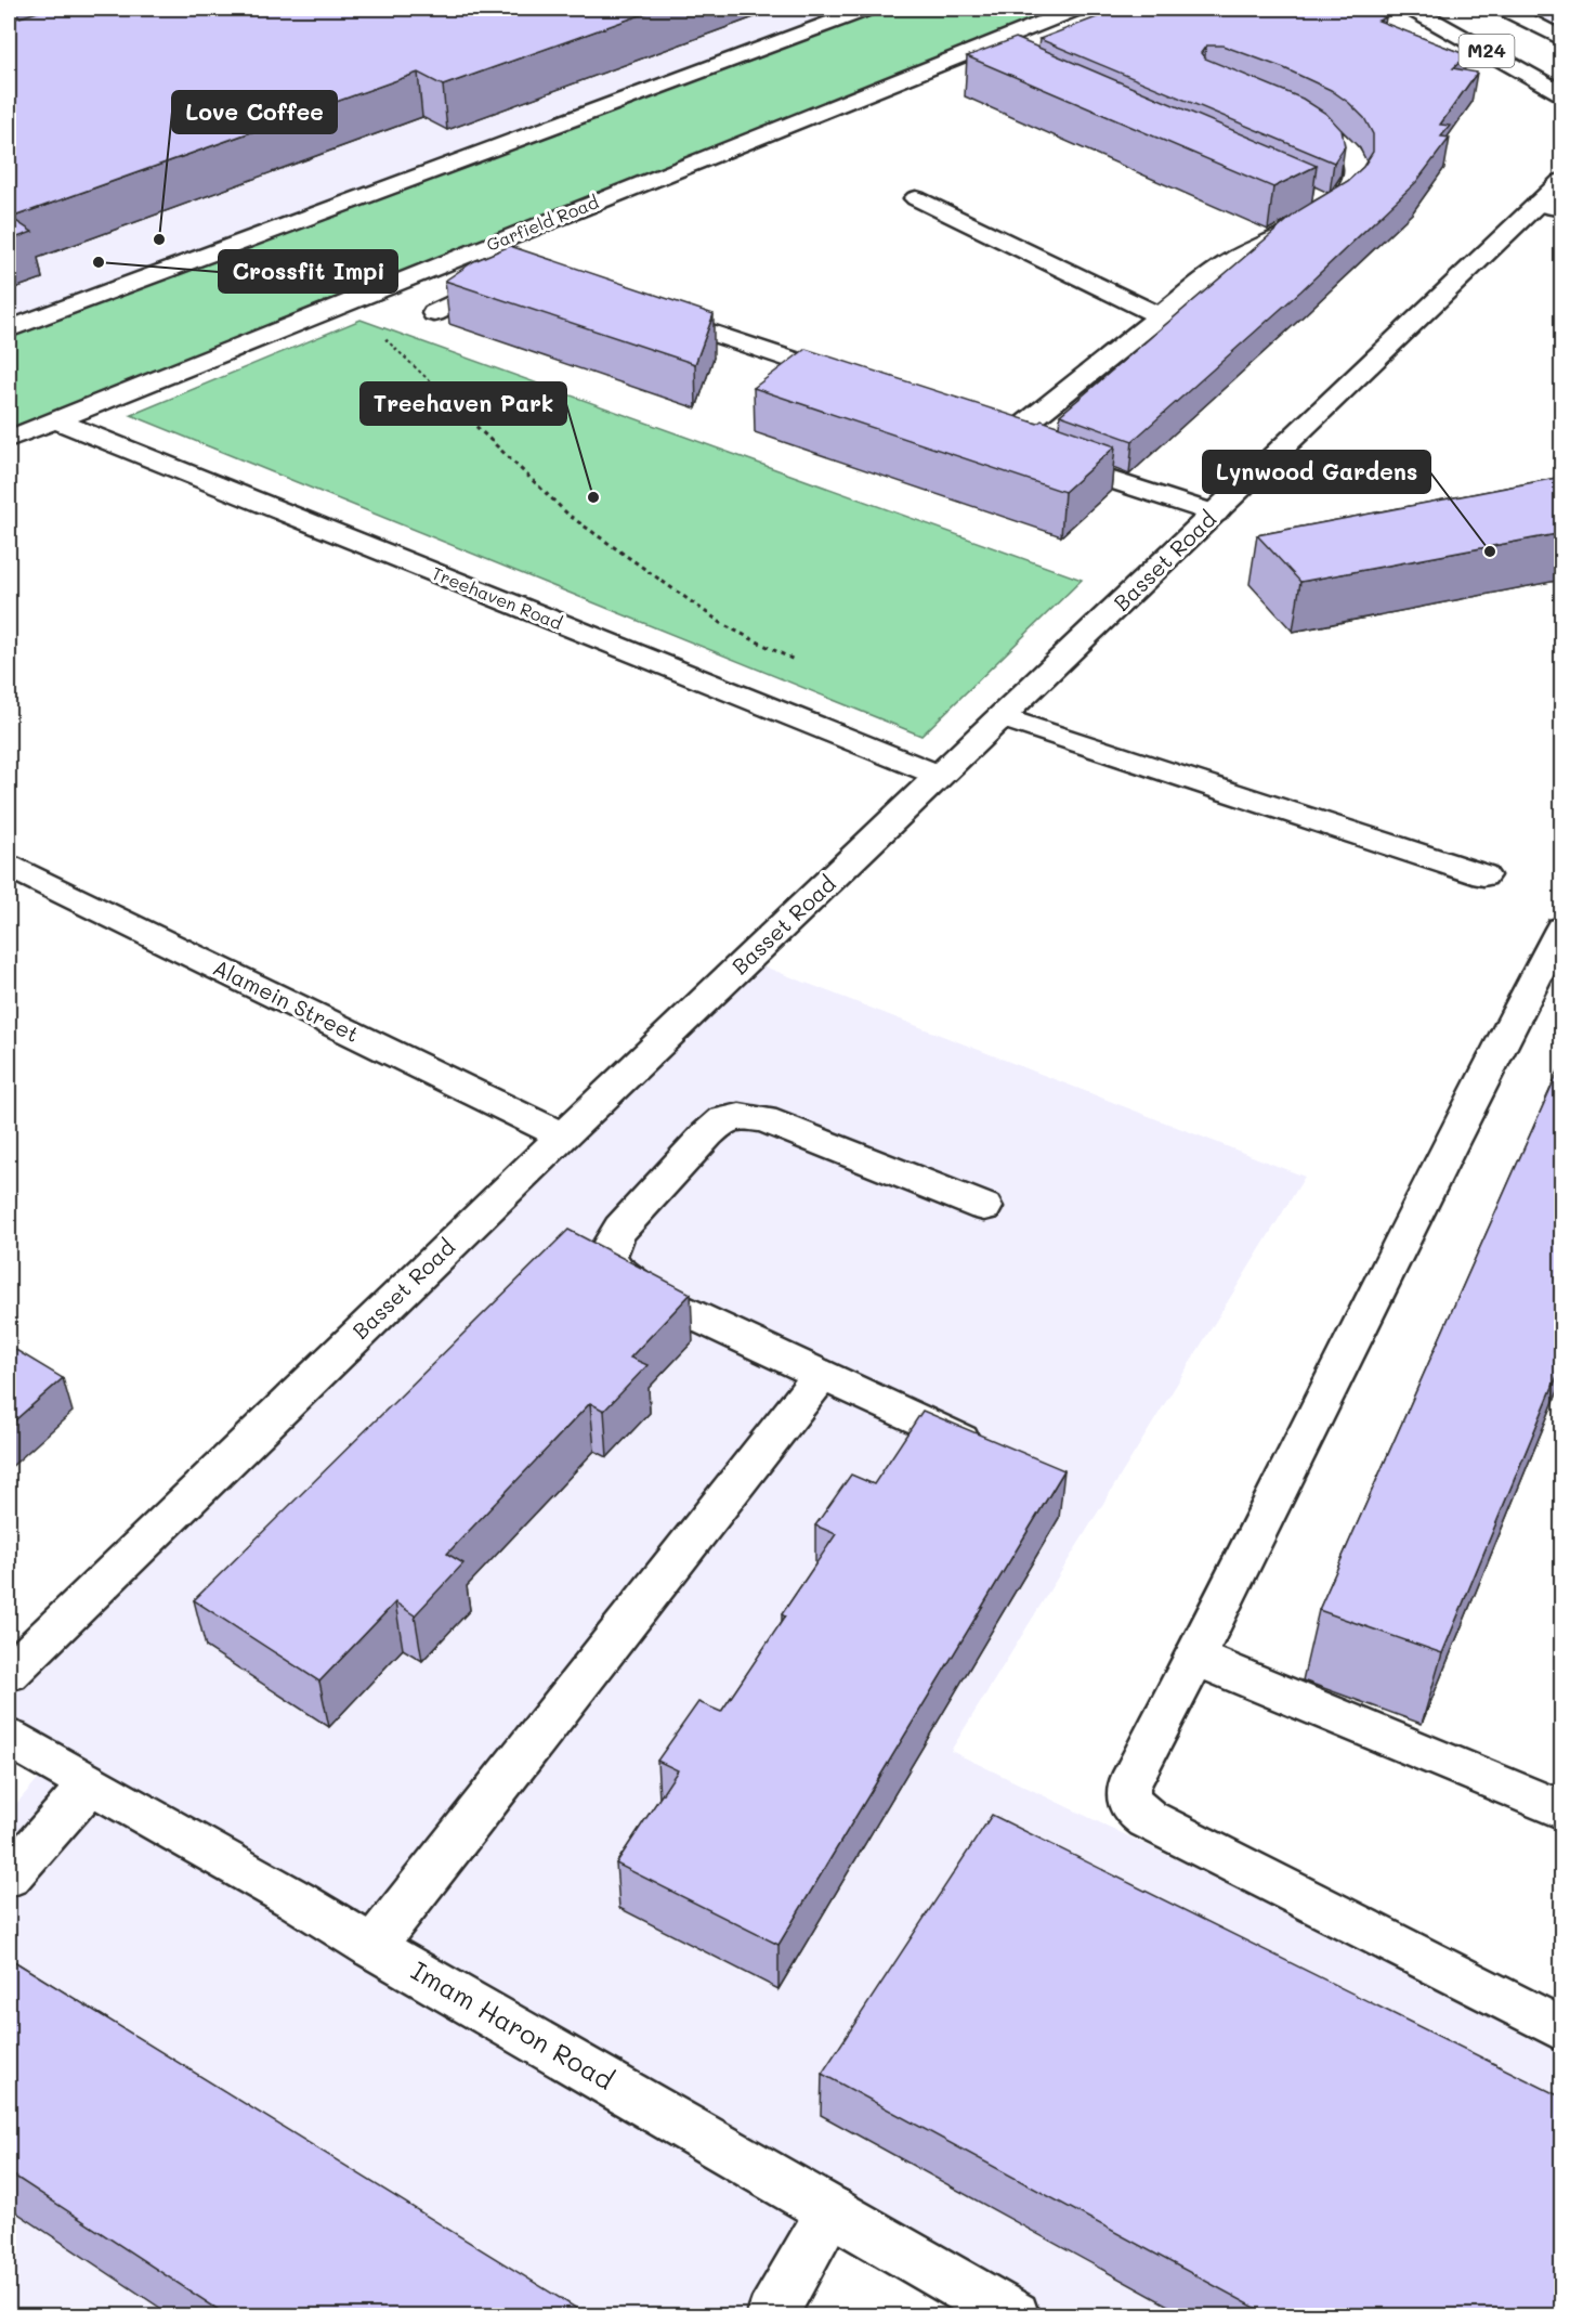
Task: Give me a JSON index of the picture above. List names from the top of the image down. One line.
{"streets":{"street":["M24","Garfield Road","Basset Road","Treehaven Road","Alamein Street","Imam Haron Road"]},"crossings":[["Garfield Road","Treehaven Road"],["Basset Road","Treehaven Road"],["Basset Road","Alamein Street"]],"places":["Love Coffee","Crossfit Impi","Treehaven Park","Lynwood Gardens"]}
